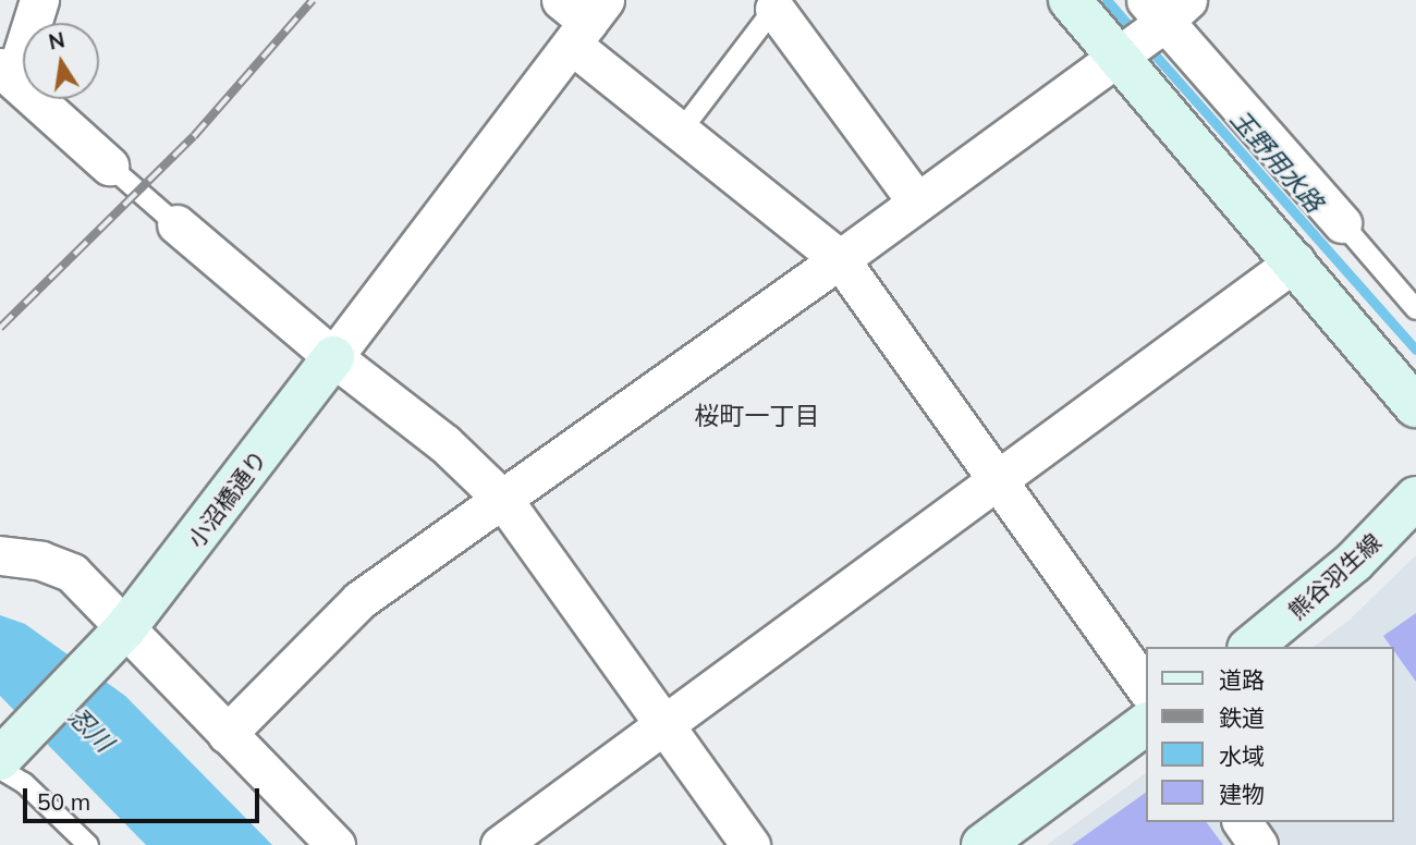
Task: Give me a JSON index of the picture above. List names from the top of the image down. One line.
{"streets":{"street":["小沼橋通り","熊谷羽生線"]},"districts":["桜町一丁目"],"water":["玉野用水路","忍川"],"legend":["道路","鉄道","水域","建物"],"scale_bar":"50 m","north":"top"}
